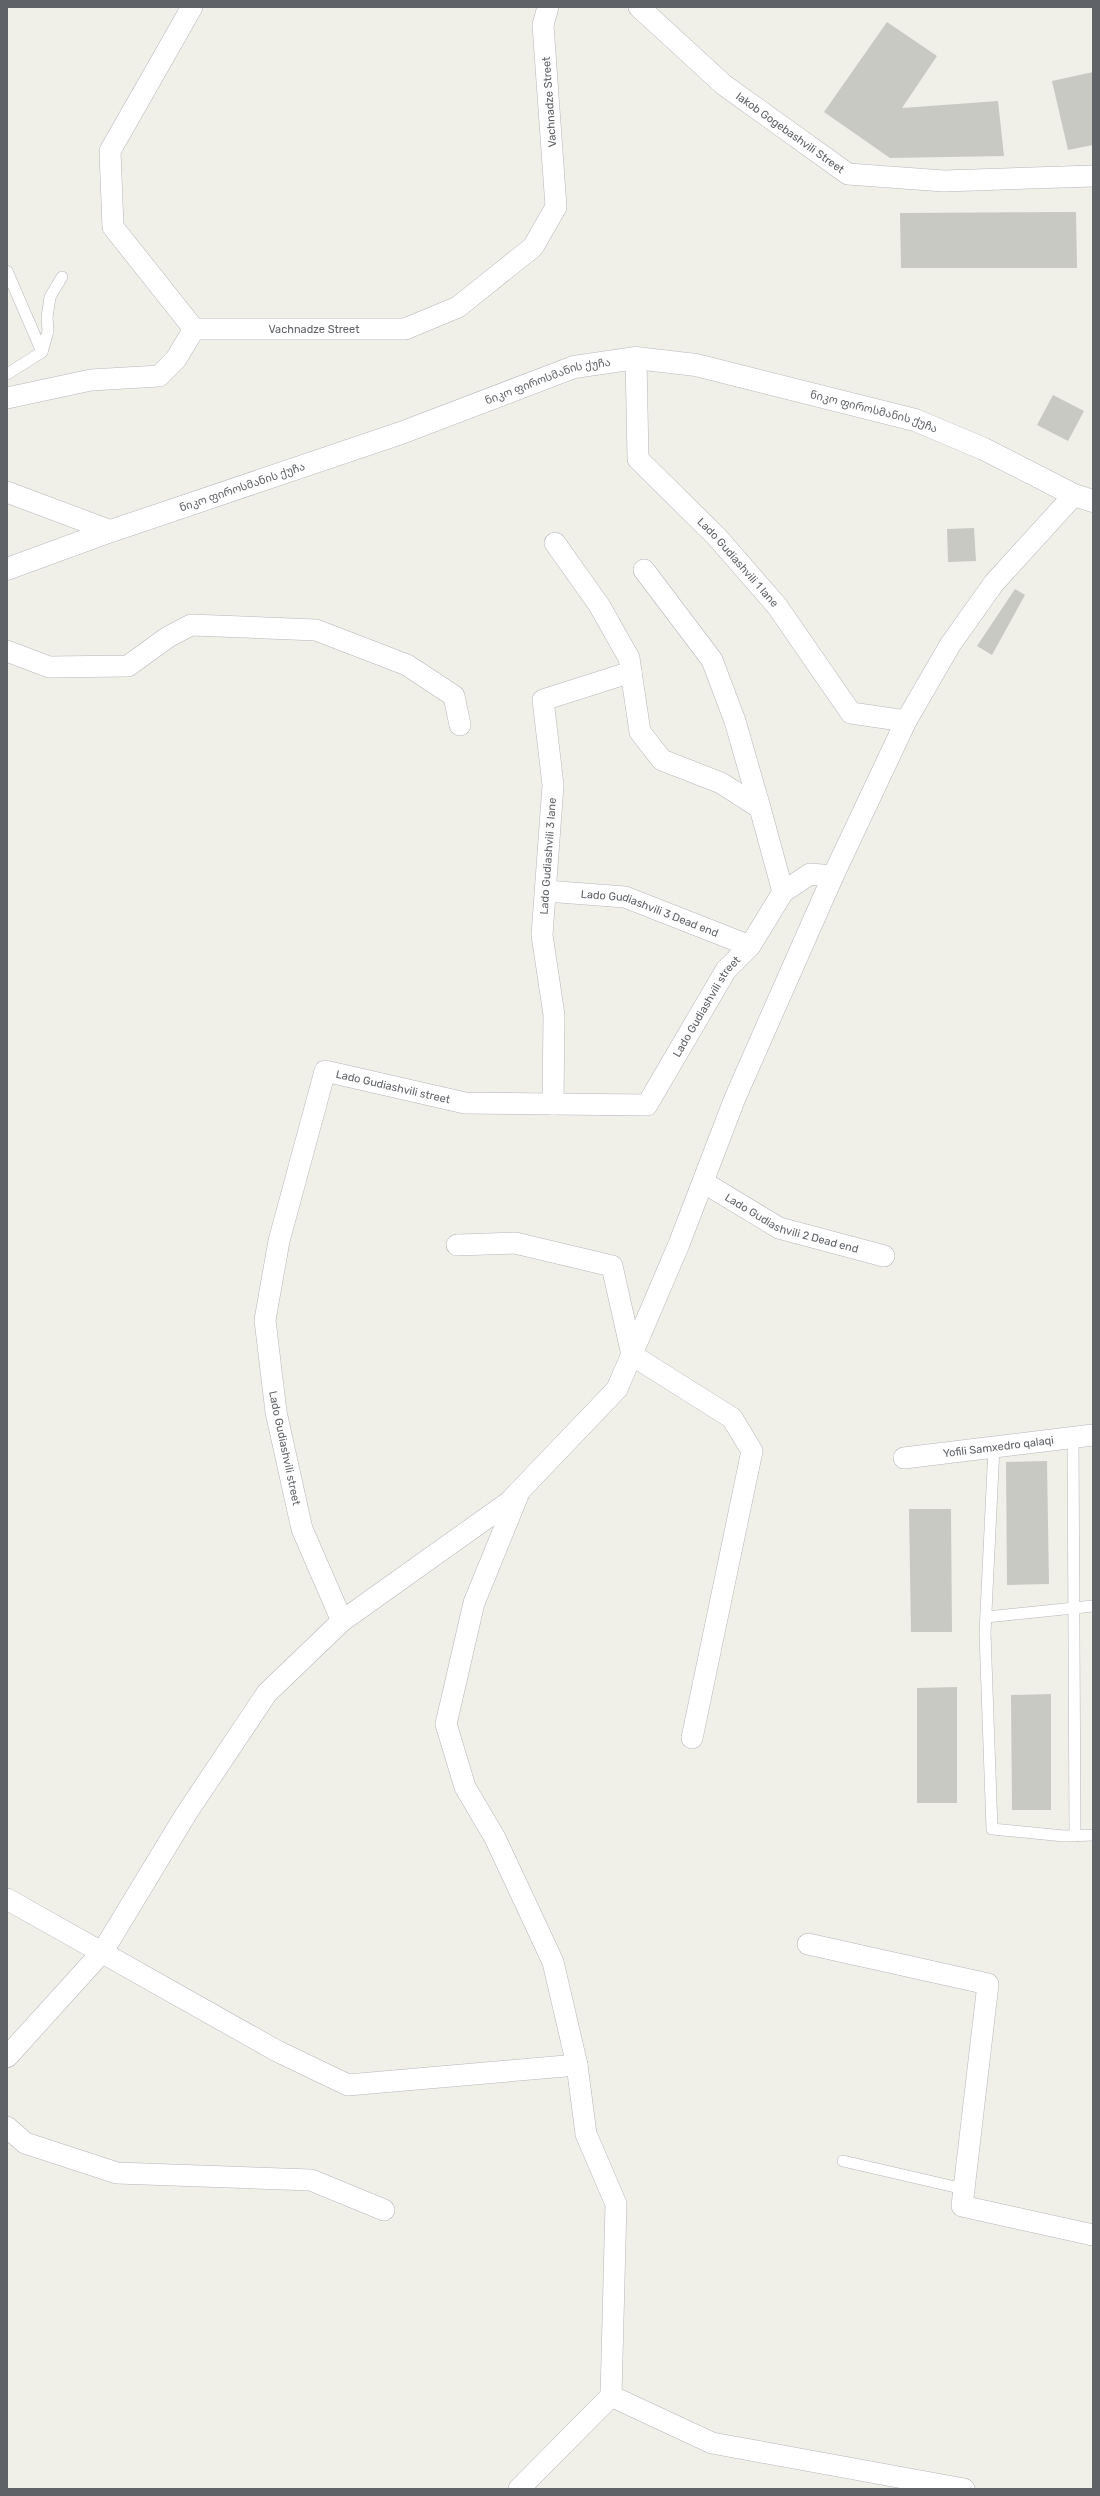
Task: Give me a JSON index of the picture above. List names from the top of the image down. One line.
{"streets":{"main road":["ნიკო ფიროსმანის ქუჩა"],"street":["Vachnadze Street","Iakob Gogebashvili Street","Lado Gudiashvili 1 lane","Lado Gudiashvili 3 lane","Lado Gudiashvili 3 Dead end","Lado Gudiashvili street","Lado Gudiashvili 2 Dead end","Yofili Samxedro qalaqi"]},"crossings":[["ნიკო ფიროსმანის ქუჩა","Lado Gudiashvili 1 lane"],["Lado Gudiashvili 3 lane","Lado Gudiashvili 3 Dead end"],["Lado Gudiashvili 3 lane","Lado Gudiashvili street"],["Lado Gudiashvili 3 Dead end","Lado Gudiashvili street"]]}
